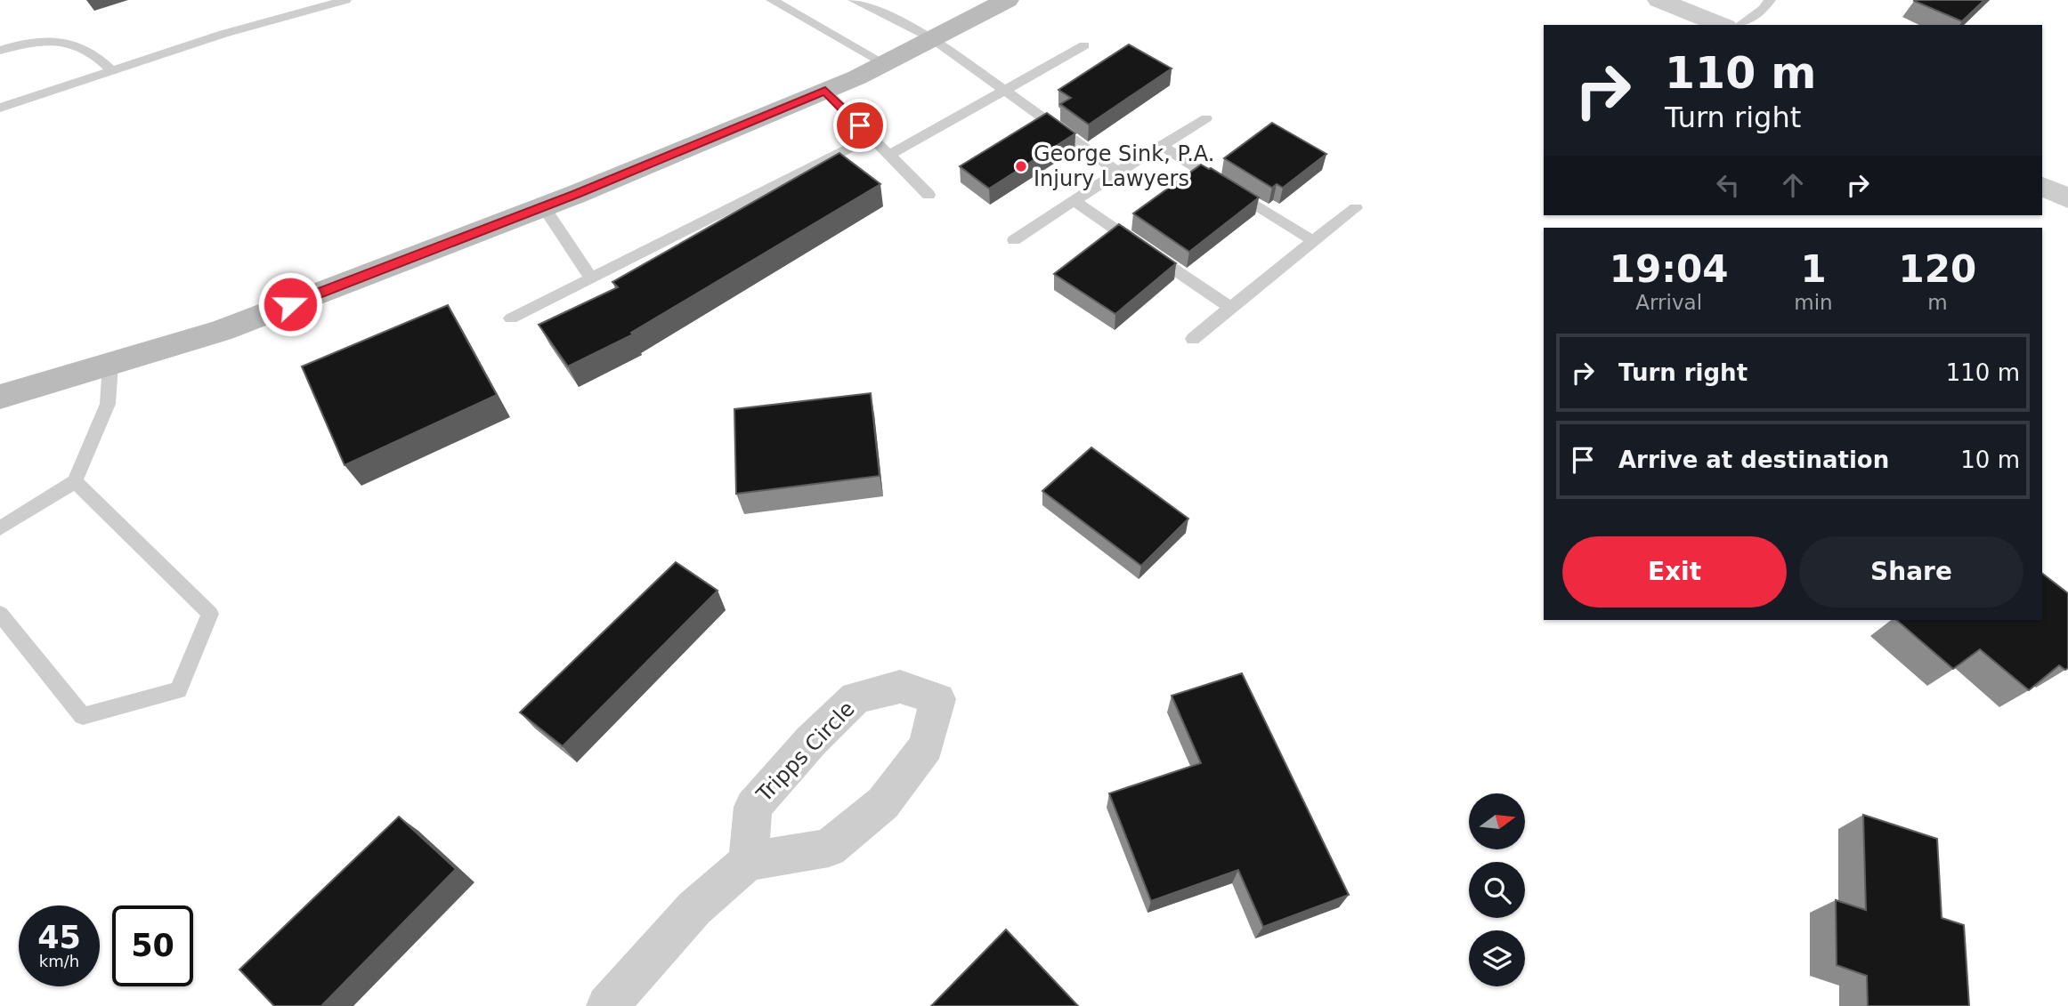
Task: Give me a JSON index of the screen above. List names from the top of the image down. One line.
{"streets":{"street":["Tripps Circle"]},"places":["George Sink, P.A. Injury Lawyers"],"north":"right","page":{"turn":["110 m","Turn right"],"eta":["19:04","Arrival","1","min","120","m"],"list":[{"name":"Turn right","value":"110 m"},{"name":"Arrive at destination","value":"10 m"}],"buttons":["Exit","Share"],"speed":"45 km/h","limit":"50"}}
